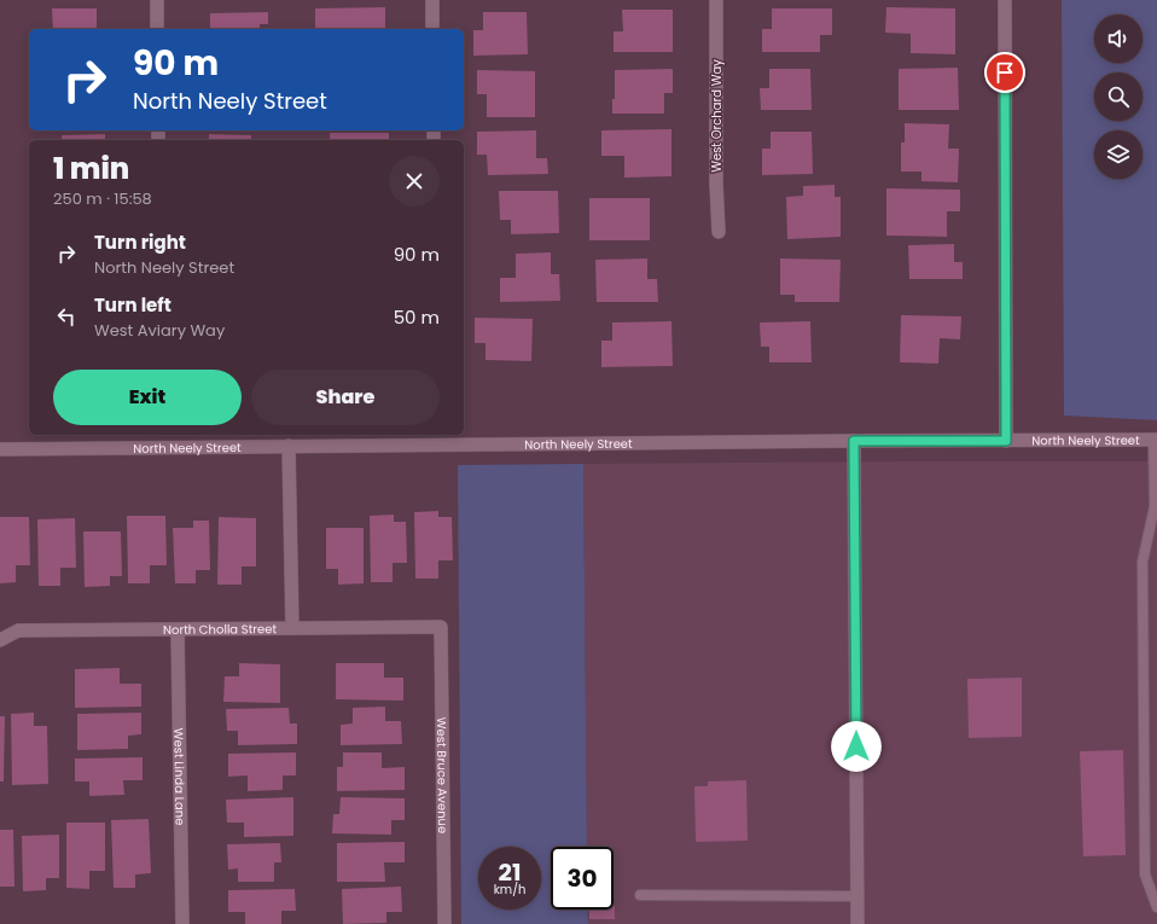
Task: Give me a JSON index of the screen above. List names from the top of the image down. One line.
{"streets":{"street":["West Orchard Way","North Neely Street","North Cholla Street","West Bruce Avenue","West Linda Lane"]},"crossings":[["North Cholla Street","West Bruce Avenue"],["North Cholla Street","West Linda Lane"]],"page":{"turn":["90 m","North Neely Street"],"heading":["1 min","250 m · 15:58"],"list":[{"name":"Turn right","note":"North Neely Street","value":"90 m"},{"name":"Turn left","note":"West Aviary Way","value":"50 m"}],"buttons":["Exit","Share"],"speed":"21 km/h","limit":"30"}}
